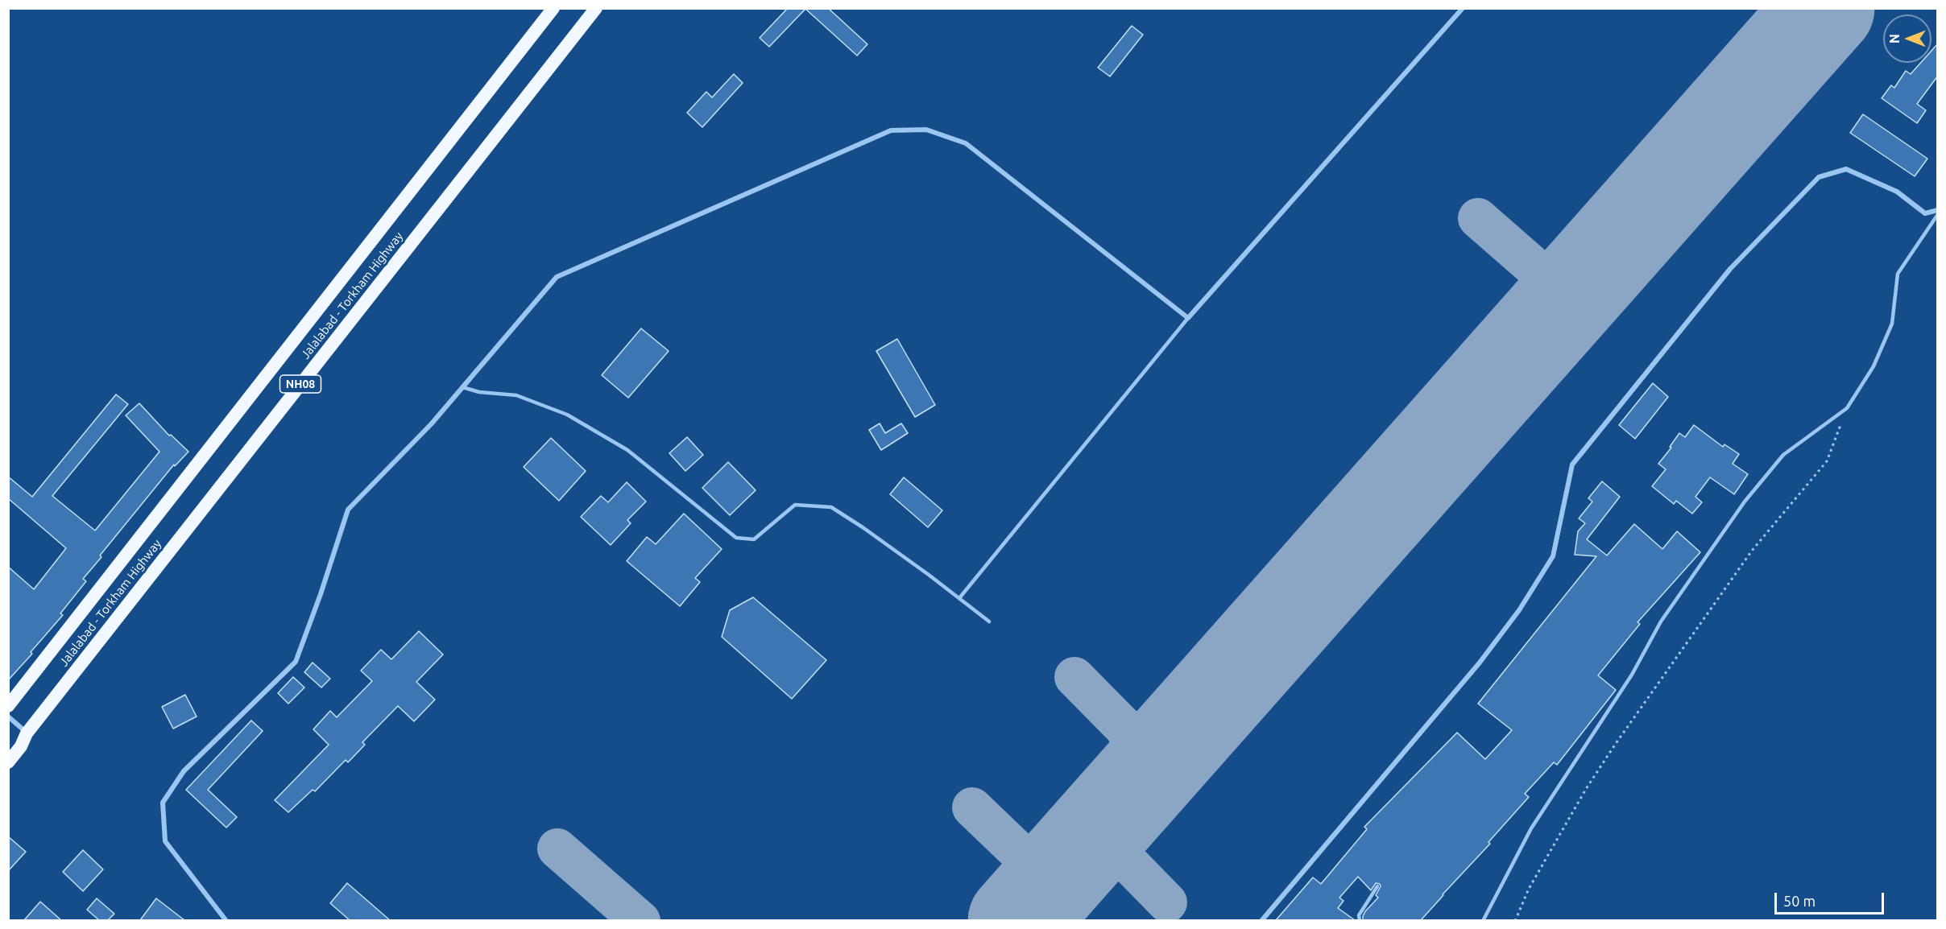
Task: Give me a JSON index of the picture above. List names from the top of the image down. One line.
{"streets":{"highway":["Jalalabad - Torkham Highway","NH08"]},"scale_bar":"50 m","north":"left"}
